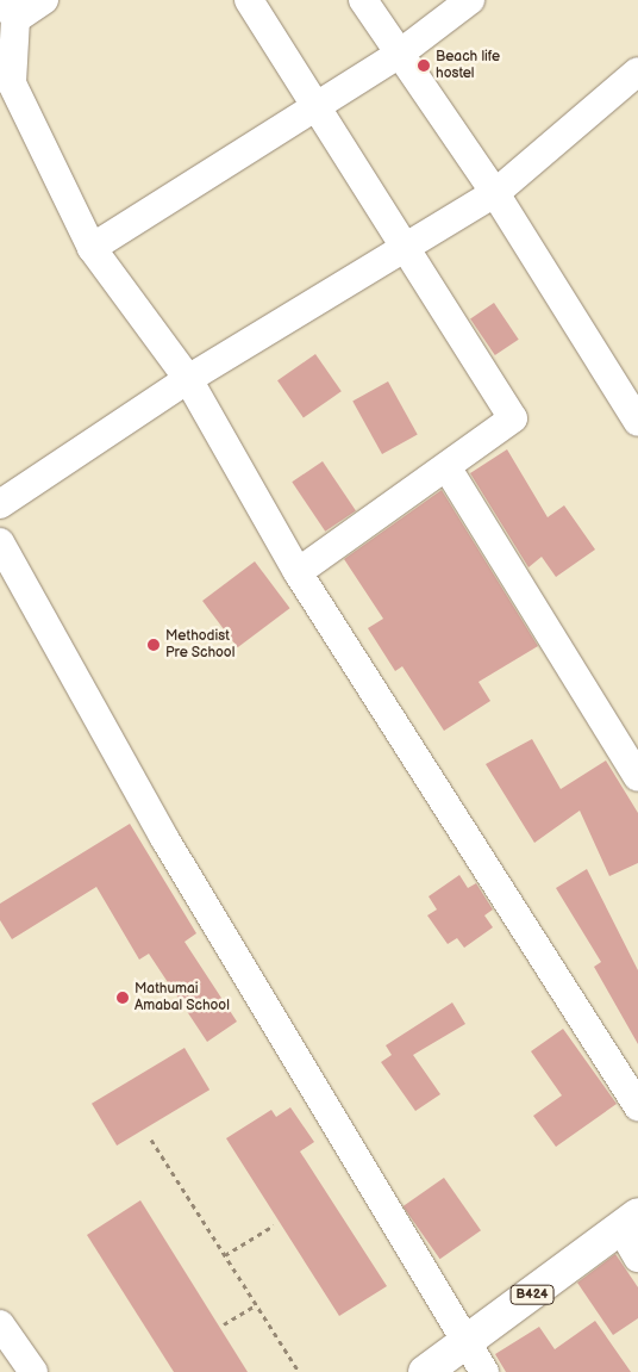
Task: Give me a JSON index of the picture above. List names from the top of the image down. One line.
{"streets":{"main road":["B424"]},"places":["Beach life hostel","Methodist Pre School","Mathumai Amabal School"]}
